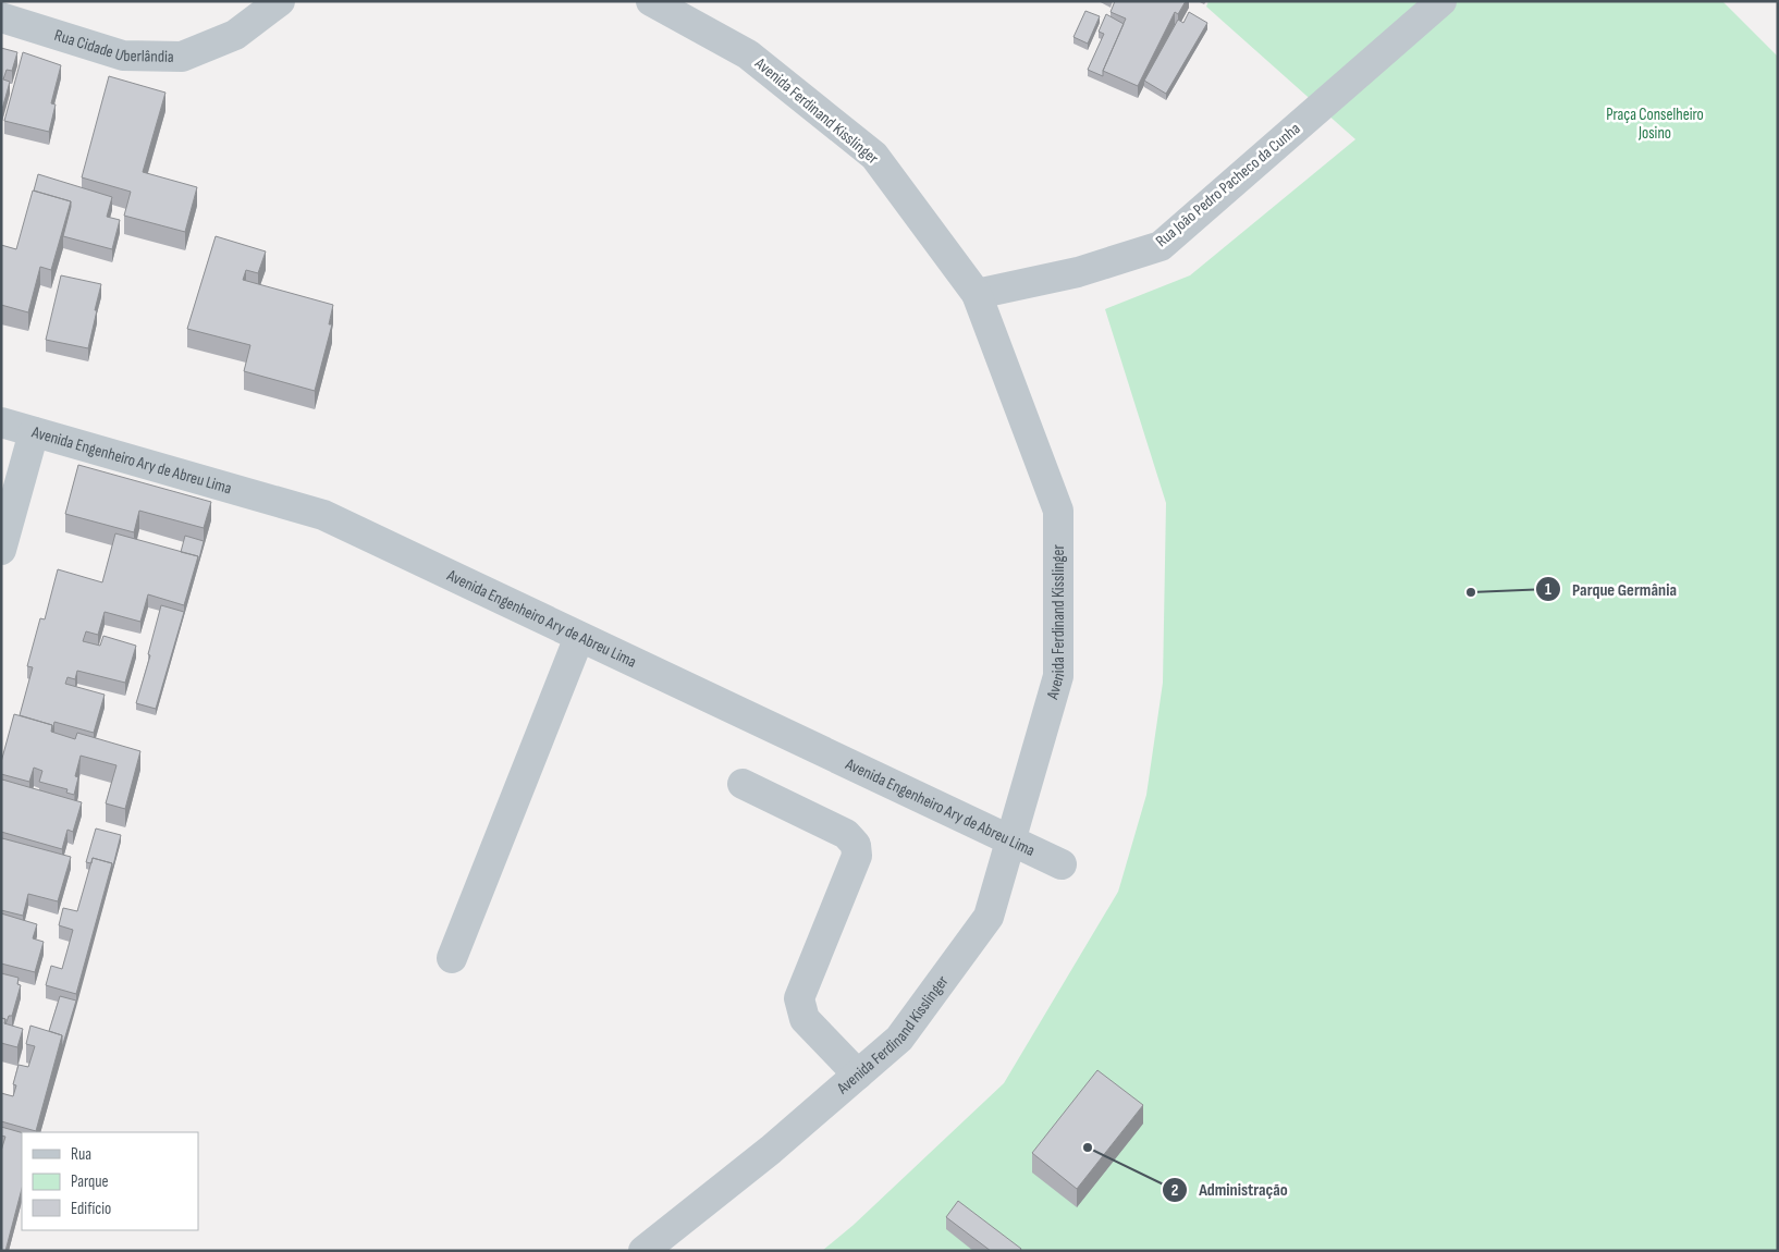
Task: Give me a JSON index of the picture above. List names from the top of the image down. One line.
{"streets":{"street":["Rua Cidade Uberlândia","Avenida Ferdinand Kisslinger","Rua João Pedro Pacheco da Cunha","Avenida Engenheiro Ary de Abreu Lima"]},"crossings":[["Avenida Ferdinand Kisslinger","Rua João Pedro Pacheco da Cunha"],["Avenida Ferdinand Kisslinger","Avenida Engenheiro Ary de Abreu Lima"]],"parks":["Praça Conselheiro Josino"],"places":["Parque Germânia","Administração"],"legend":["Rua","Parque","Edifício"]}
